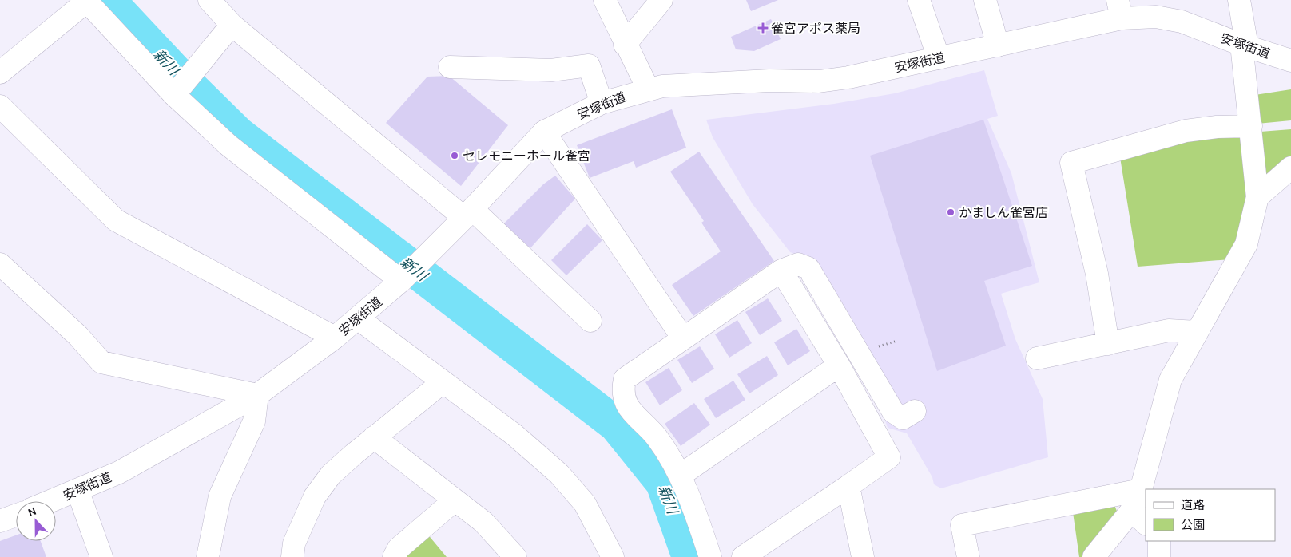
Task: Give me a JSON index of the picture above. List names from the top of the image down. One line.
{"streets":{"street":["安塚街道"]},"water":["新川"],"places":{"health":["雀宮アポス薬局"],"other":["セレモニーホール雀宮","かましん雀宮店"]},"legend":["道路","公園"],"north":"top"}
